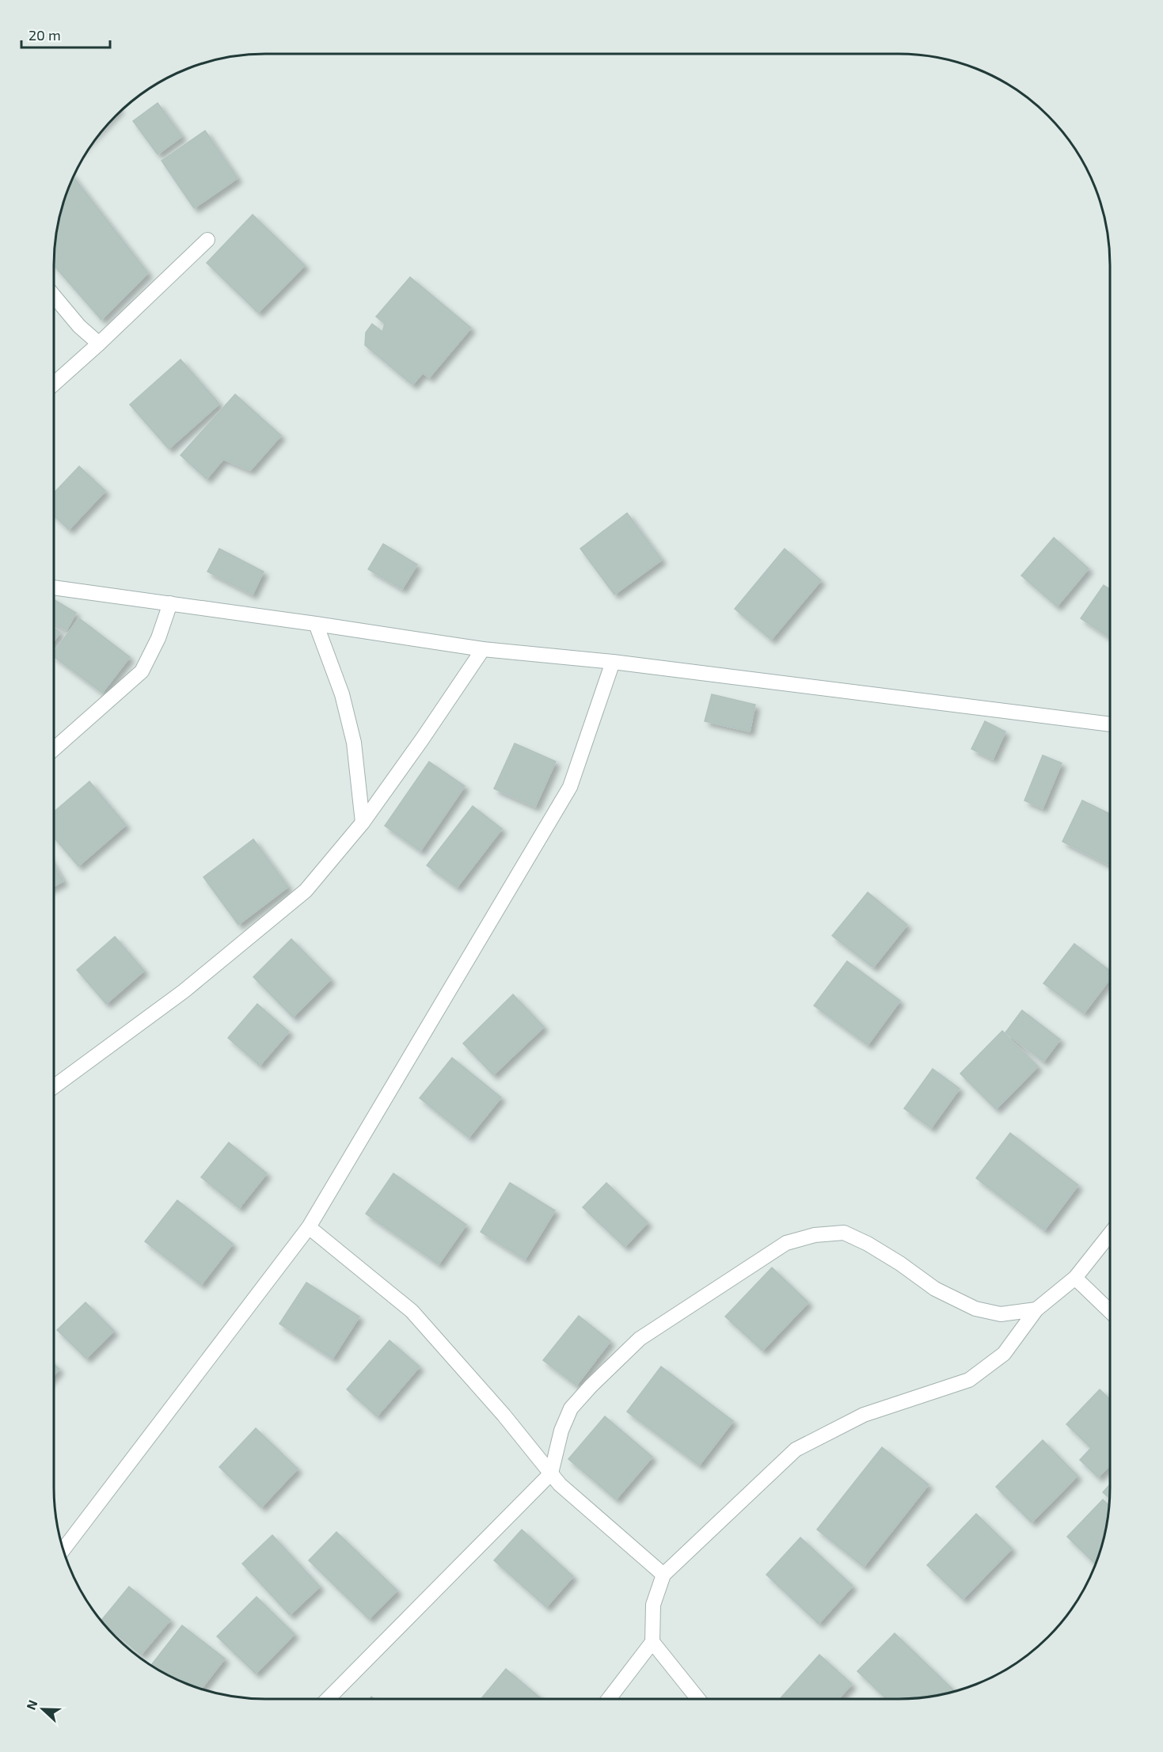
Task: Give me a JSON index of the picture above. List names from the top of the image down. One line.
{"scale_bar":"20 m","north":"left"}
